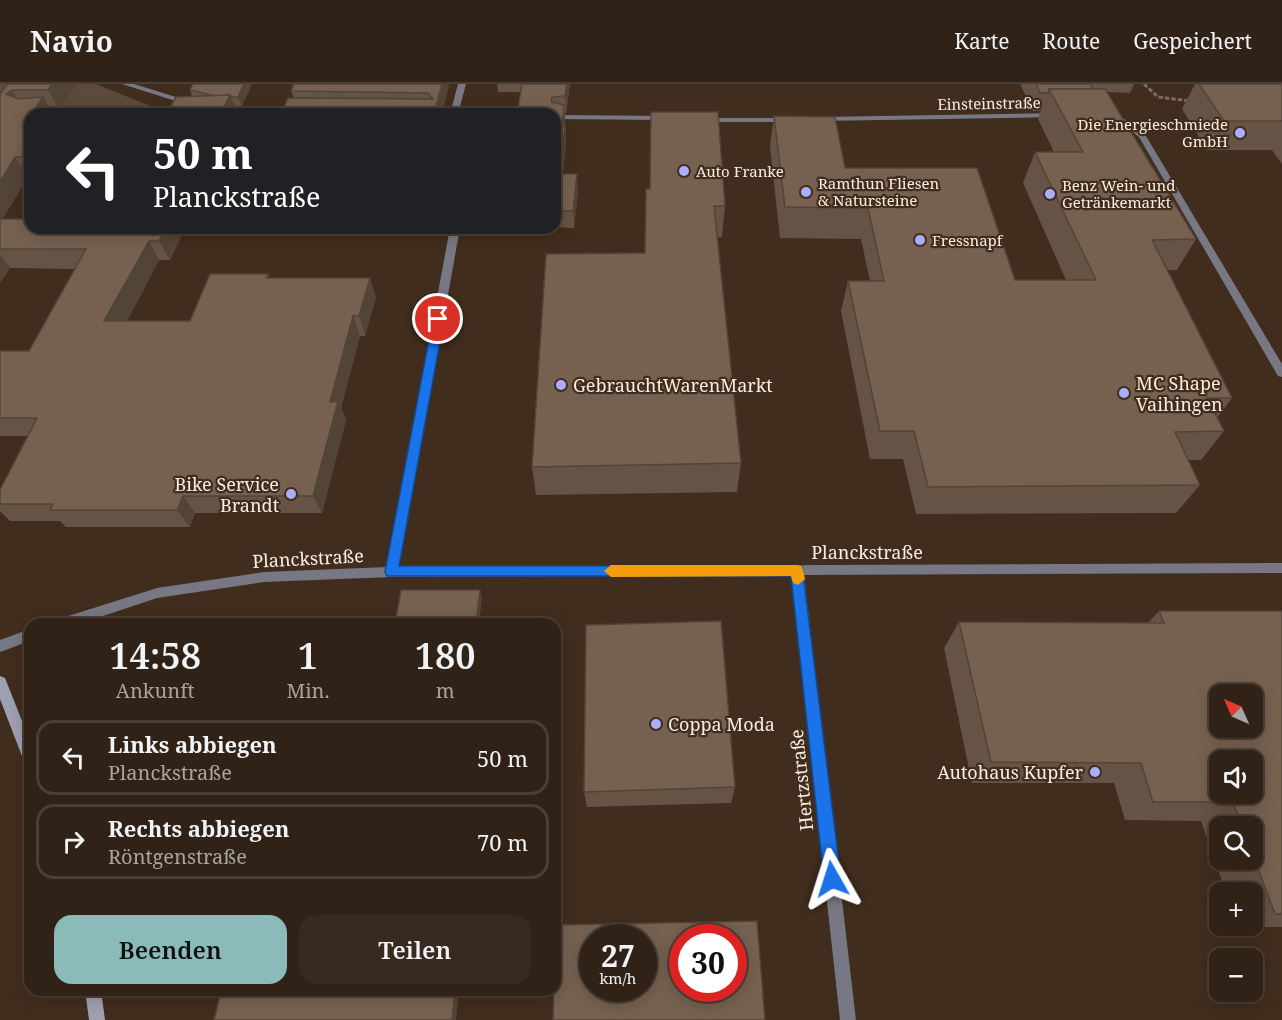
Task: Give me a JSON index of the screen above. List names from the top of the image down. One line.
{"streets":{"street":["Einsteinstraße","Planckstraße","Hertzstraße"]},"crossings":[["Planckstraße","Hertzstraße"]],"places":["Die Energieschmiede GmbH","Auto Franke","Ramthun Fliesen & Natursteine","Benz Wein- und Getränkemarkt","Fressnapf","GebrauchtWarenMarkt","MC Shape Vaihingen","Bike Service Brandt","Coppa Moda","Autohaus Kupfer"],"north":"top left","page":{"header":"Navio","nav":["Karte","Route","Gespeichert"],"turn":["50 m","Planckstraße"],"eta":["14:58","Ankunft","1","Min.","180","m"],"map_buttons":["+","−"],"list":[{"name":"Links abbiegen","note":"Planckstraße","value":"50 m"},{"name":"Rechts abbiegen","note":"Röntgenstraße","value":"70 m"}],"buttons":["Beenden","Teilen"],"speed":"27 km/h","limit":"30"}}
